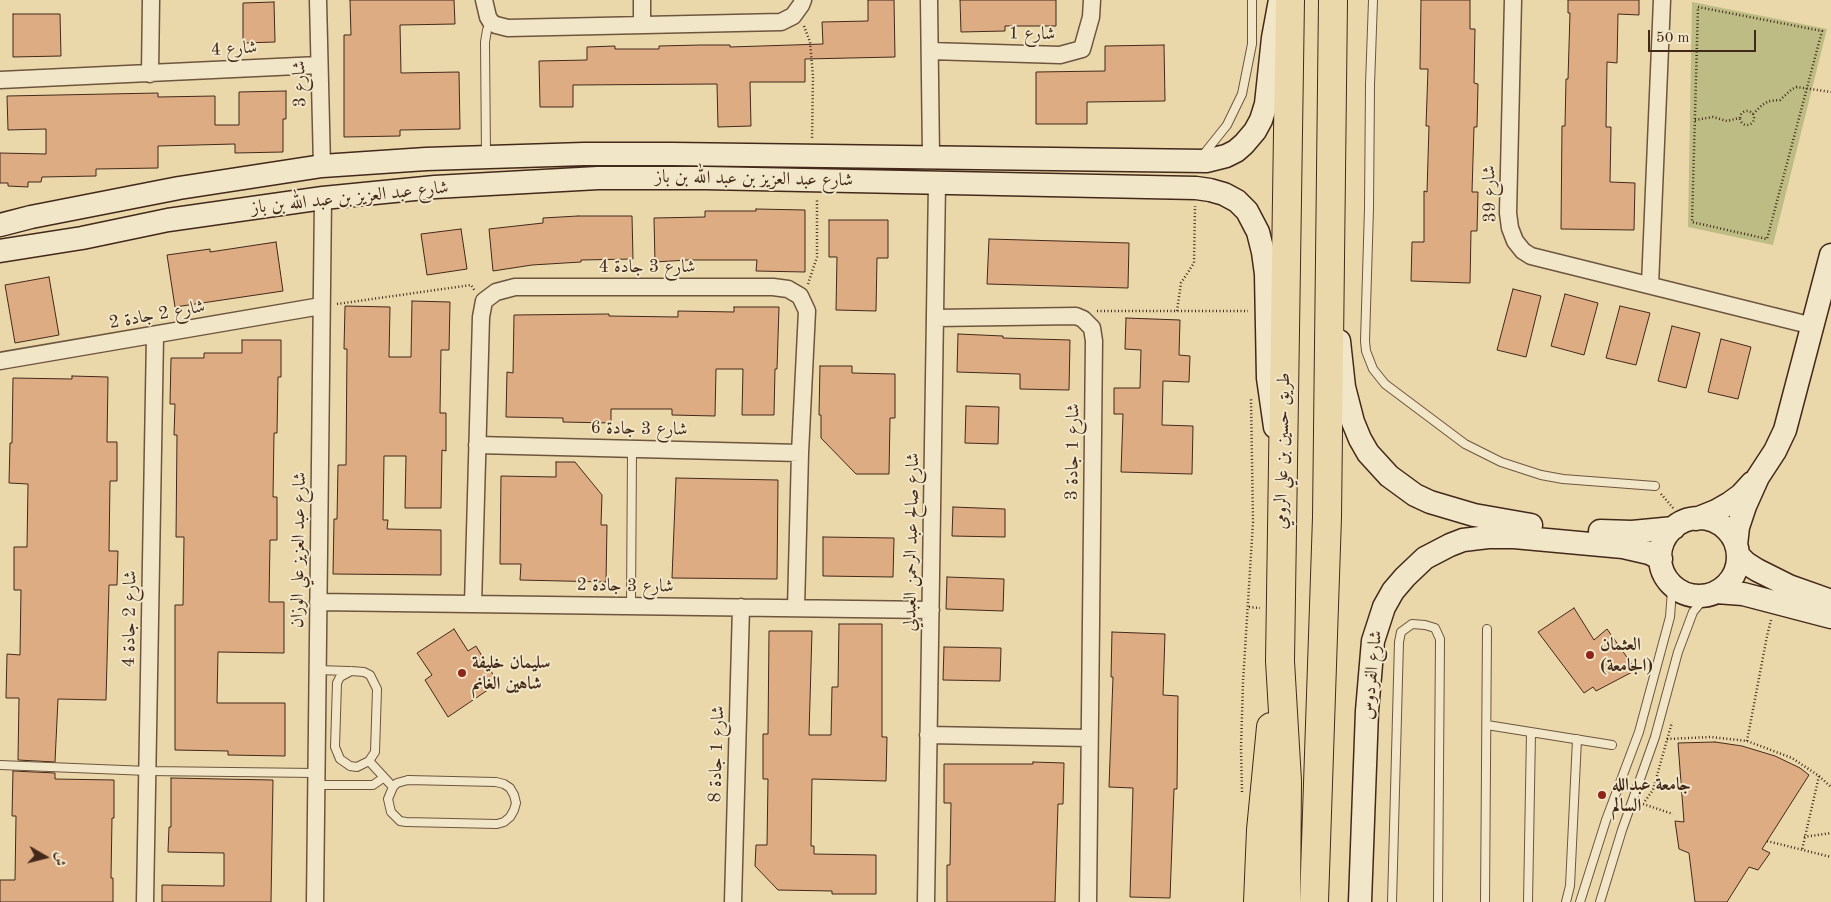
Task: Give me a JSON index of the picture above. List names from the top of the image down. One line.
{"streets":{"highway":["طريق حسين بن علي الرومي"],"street":["شارع 1","شارع 4","شارع 3","شارع عبد العزيز بن عبد الله بن باز","شارع 39","شارع 3 جادة 4","شارع 2 جادة 2","شارع 3 جادة 6","شارع 1 جادة 3","شارع صالح عبد الرحمن العبدلي","شارع عبد العزيز علي الوزان","شارع 3 جادة 2","شارع 2 جادة 4","شارع الفردوس","شارع 1 جادة 8"]},"crossings":[["شارع 4","شارع 3"],["شارع 3","شارع عبد العزيز بن عبد الله بن باز"],["شارع عبد العزيز بن عبد الله بن باز","طريق حسين بن علي الرومي"],["شارع عبد العزيز بن عبد الله بن باز","شارع صالح عبد الرحمن العبدلي"],["شارع عبد العزيز بن عبد الله بن باز","شارع عبد العزيز علي الوزان"],["شارع 2 جادة 2","شارع عبد العزيز علي الوزان"],["شارع 2 جادة 2","شارع 2 جادة 4"],["شارع صالح عبد الرحمن العبدلي","شارع 3 جادة 2"],["شارع عبد العزيز علي الوزان","شارع 3 جادة 2"],["شارع 3 جادة 2","شارع 1 جادة 8"]],"places":["العثمان (الجامعة)","سليمان خليفة شاهين الغانم","جامعة عبدالله السالم"],"scale_bar":"50 m","north":"right"}
